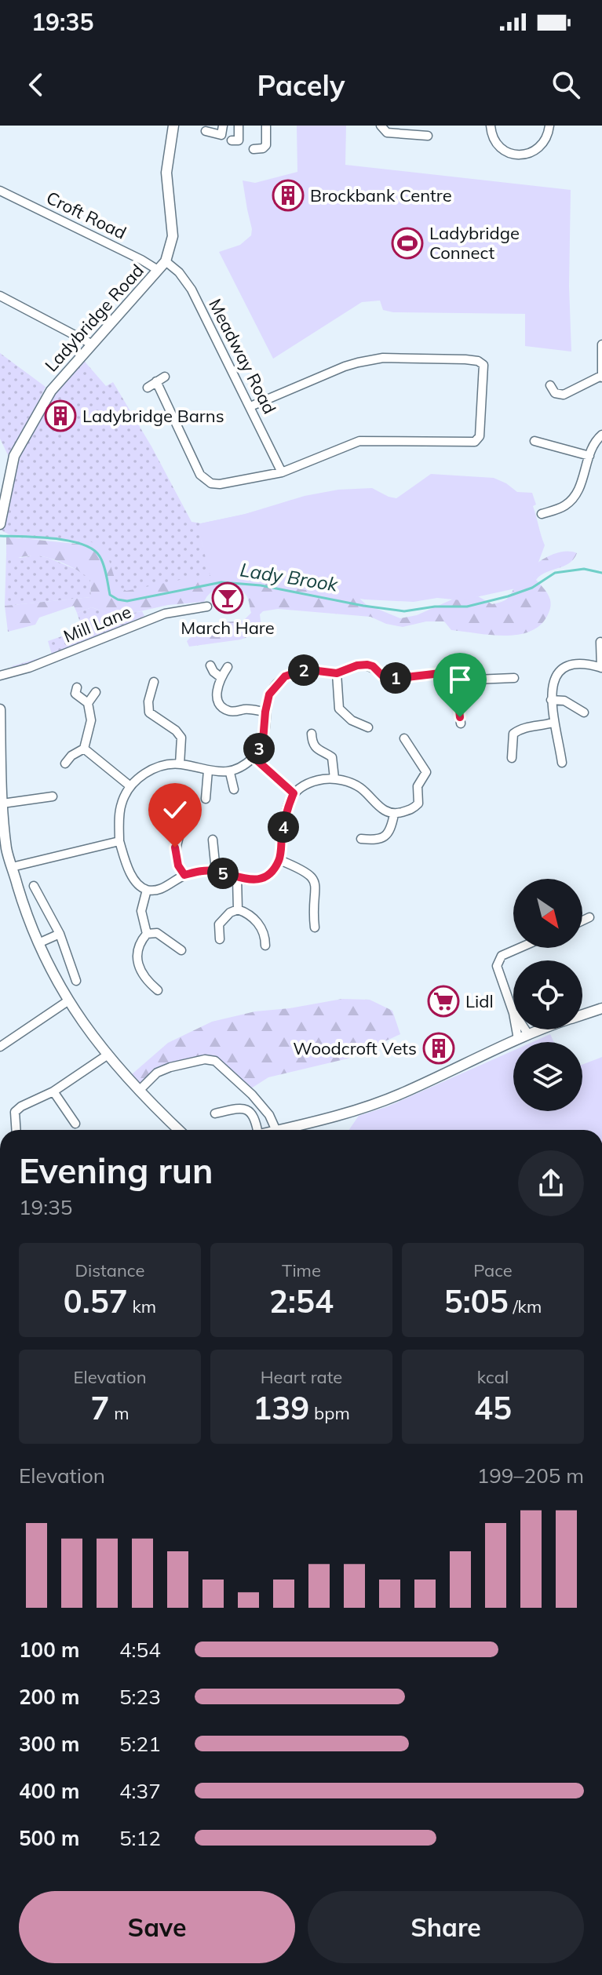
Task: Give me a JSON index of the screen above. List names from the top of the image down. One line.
{"streets":{"street":["Croft Road","Ladybridge Road","Meadway Road","Mill Lane"]},"crossings":[["Croft Road","Ladybridge Road"],["Ladybridge Road","Meadway Road"]],"water":["Lady Brook"],"places":{"building":["Brockbank Centre","Ladybridge Barns","Woodcroft Vets"],"sports":["Ladybridge Connect"],"bar":["March Hare"],"supermarket":["Lidl"]},"north":"bottom right","page":{"status":"19:35","header":"Pacely","pins":["2","1","3","4","5"],"heading":["Evening run","19:35"],"stats":[["Distance","0.57 km"],["Time","2:54"],["Pace","5:05 /km"],["Elevation","7 m"],["Heart rate","139 bpm"],["kcal","45"]],"chart":["Elevation","199–205 m"],"list":[{"name":"100 m","note":"4:54"},{"name":"200 m","note":"5:23"},{"name":"300 m","note":"5:21"},{"name":"400 m","note":"4:37"},{"name":"500 m","note":"5:12"}],"buttons":["Save","Share"]}}
